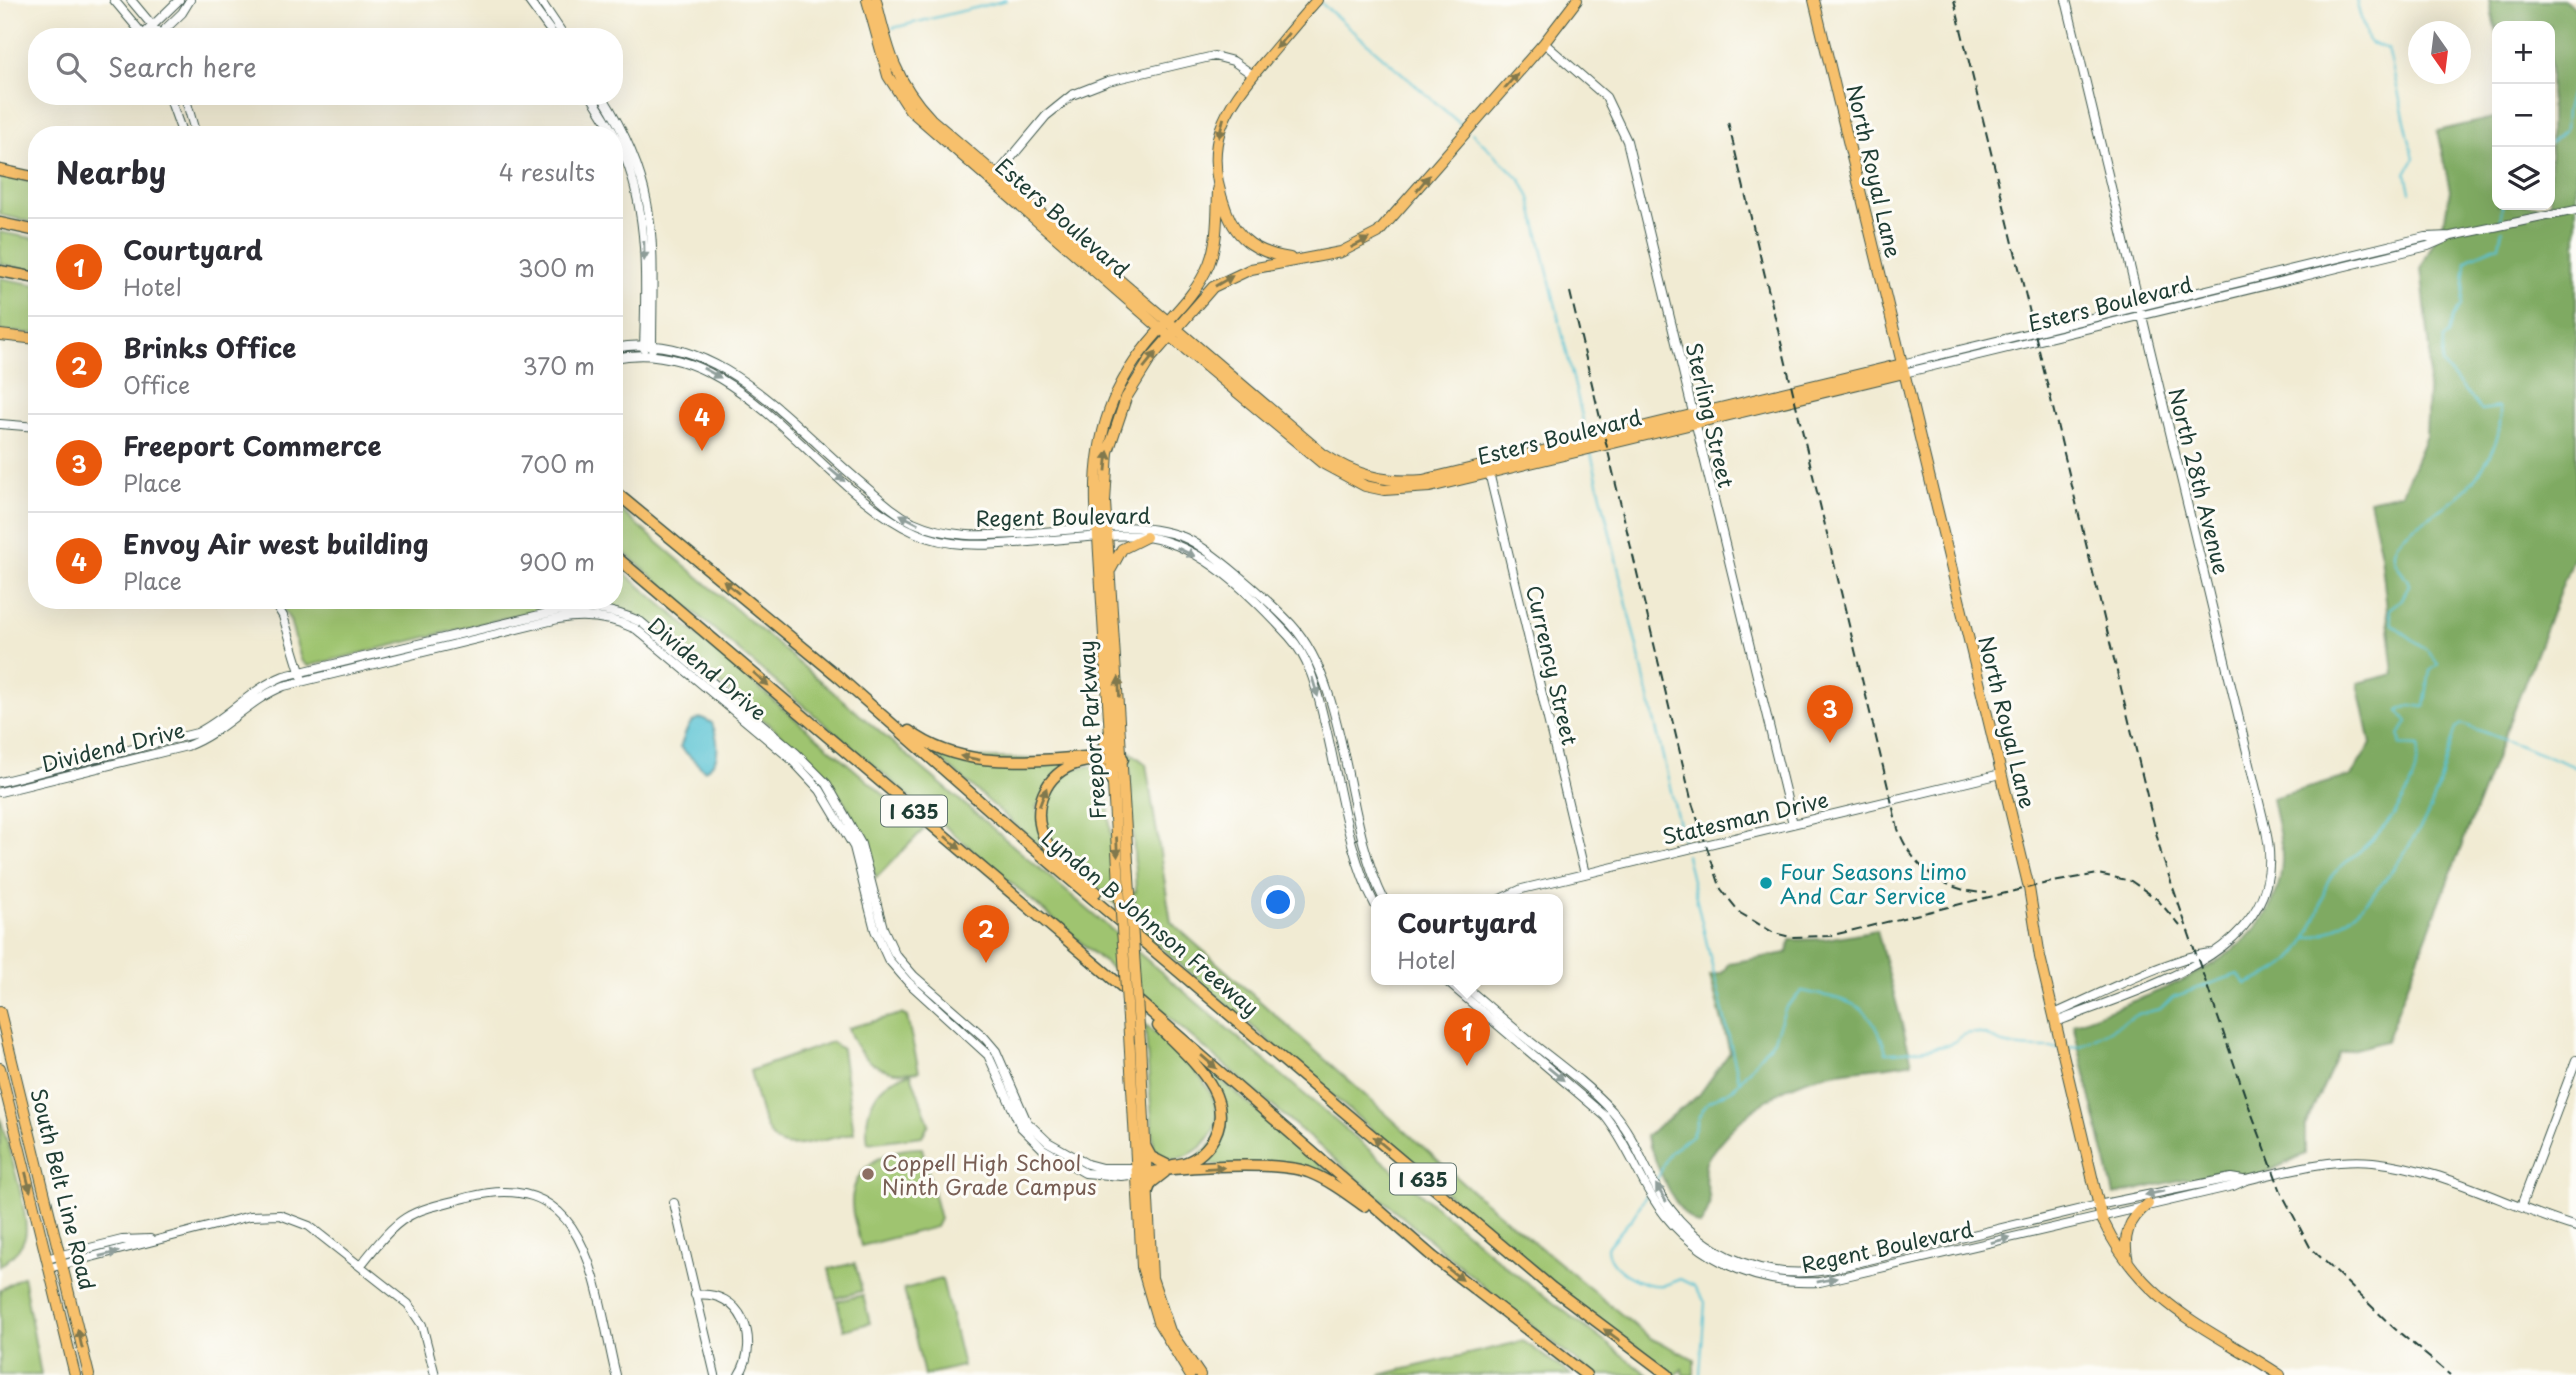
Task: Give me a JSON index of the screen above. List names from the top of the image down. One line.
{"streets":{"highway":["I 635","Lyndon B Johnson Freeway"],"main road":["North Royal Lane","Esters Boulevard","Freeport Parkway","South Belt Line Road"],"street":["Sterling Street","North 28th Avenue","Regent Boulevard","Currency Street","Dividend Drive","Statesman Drive"]},"crossings":[["North Royal Lane","Esters Boulevard"],["North Royal Lane","North 28th Avenue"],["North Royal Lane","Regent Boulevard"],["North Royal Lane","Statesman Drive"],["Esters Boulevard","Sterling Street"],["Esters Boulevard","North 28th Avenue"],["Esters Boulevard","Currency Street"],["Esters Boulevard","Freeport Parkway"],["Sterling Street","Freeport Parkway"],["Sterling Street","Statesman Drive"],["Regent Boulevard","Freeport Parkway"],["Currency Street","Statesman Drive"],["Dividend Drive","Freeport Parkway"]],"places":["Four Seasons Limo And Car Service","Coppell High School Ninth Grade Campus"],"north":"bottom","page":{"map_buttons":["+","−"],"search":"Search here","heading":["Nearby","4 results"],"list":[{"mark":"1","name":"Courtyard","note":"Hotel","value":"300 m"},{"mark":"2","name":"Brinks Office","note":"Office","value":"370 m"},{"mark":"3","name":"Freeport Commerce","note":"Place","value":"700 m"},{"mark":"4","name":"Envoy Air west building","note":"Place","value":"900 m"}],"pins":["4","3","2","1"],"popup":["Courtyard","Hotel"]}}
